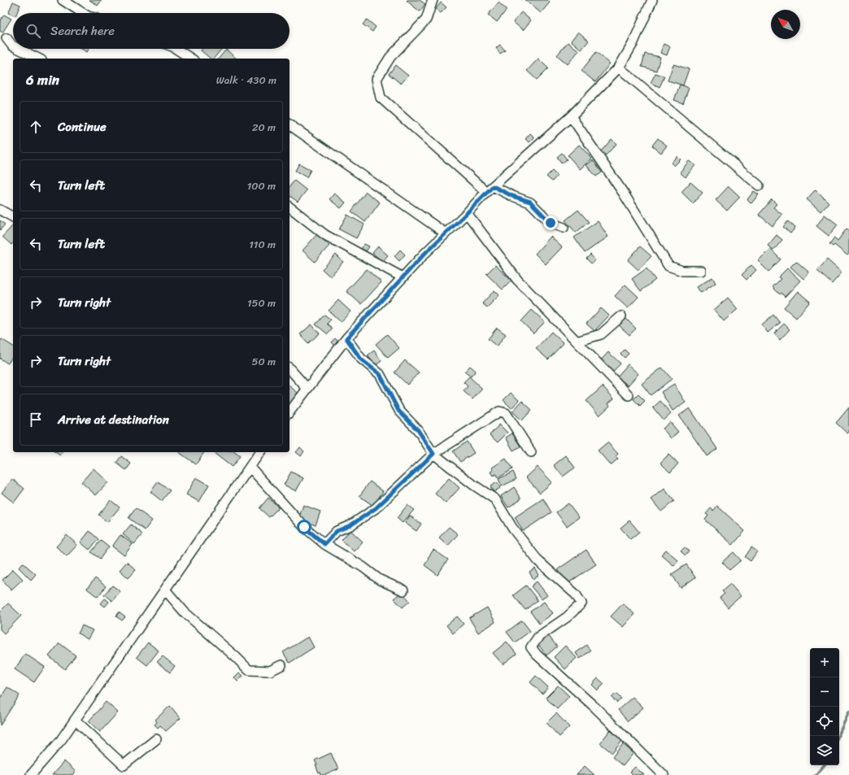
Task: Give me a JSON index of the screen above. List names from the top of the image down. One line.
{"north":"top left","page":{"search":"Search here","heading":["6 min","Walk · 430 m"],"list":[["Continue","20 m"],["Turn left","100 m"],["Turn left","110 m"],["Turn right","150 m"],["Turn right","50 m"],"Arrive at destination"],"map_buttons":["+","−"]}}
